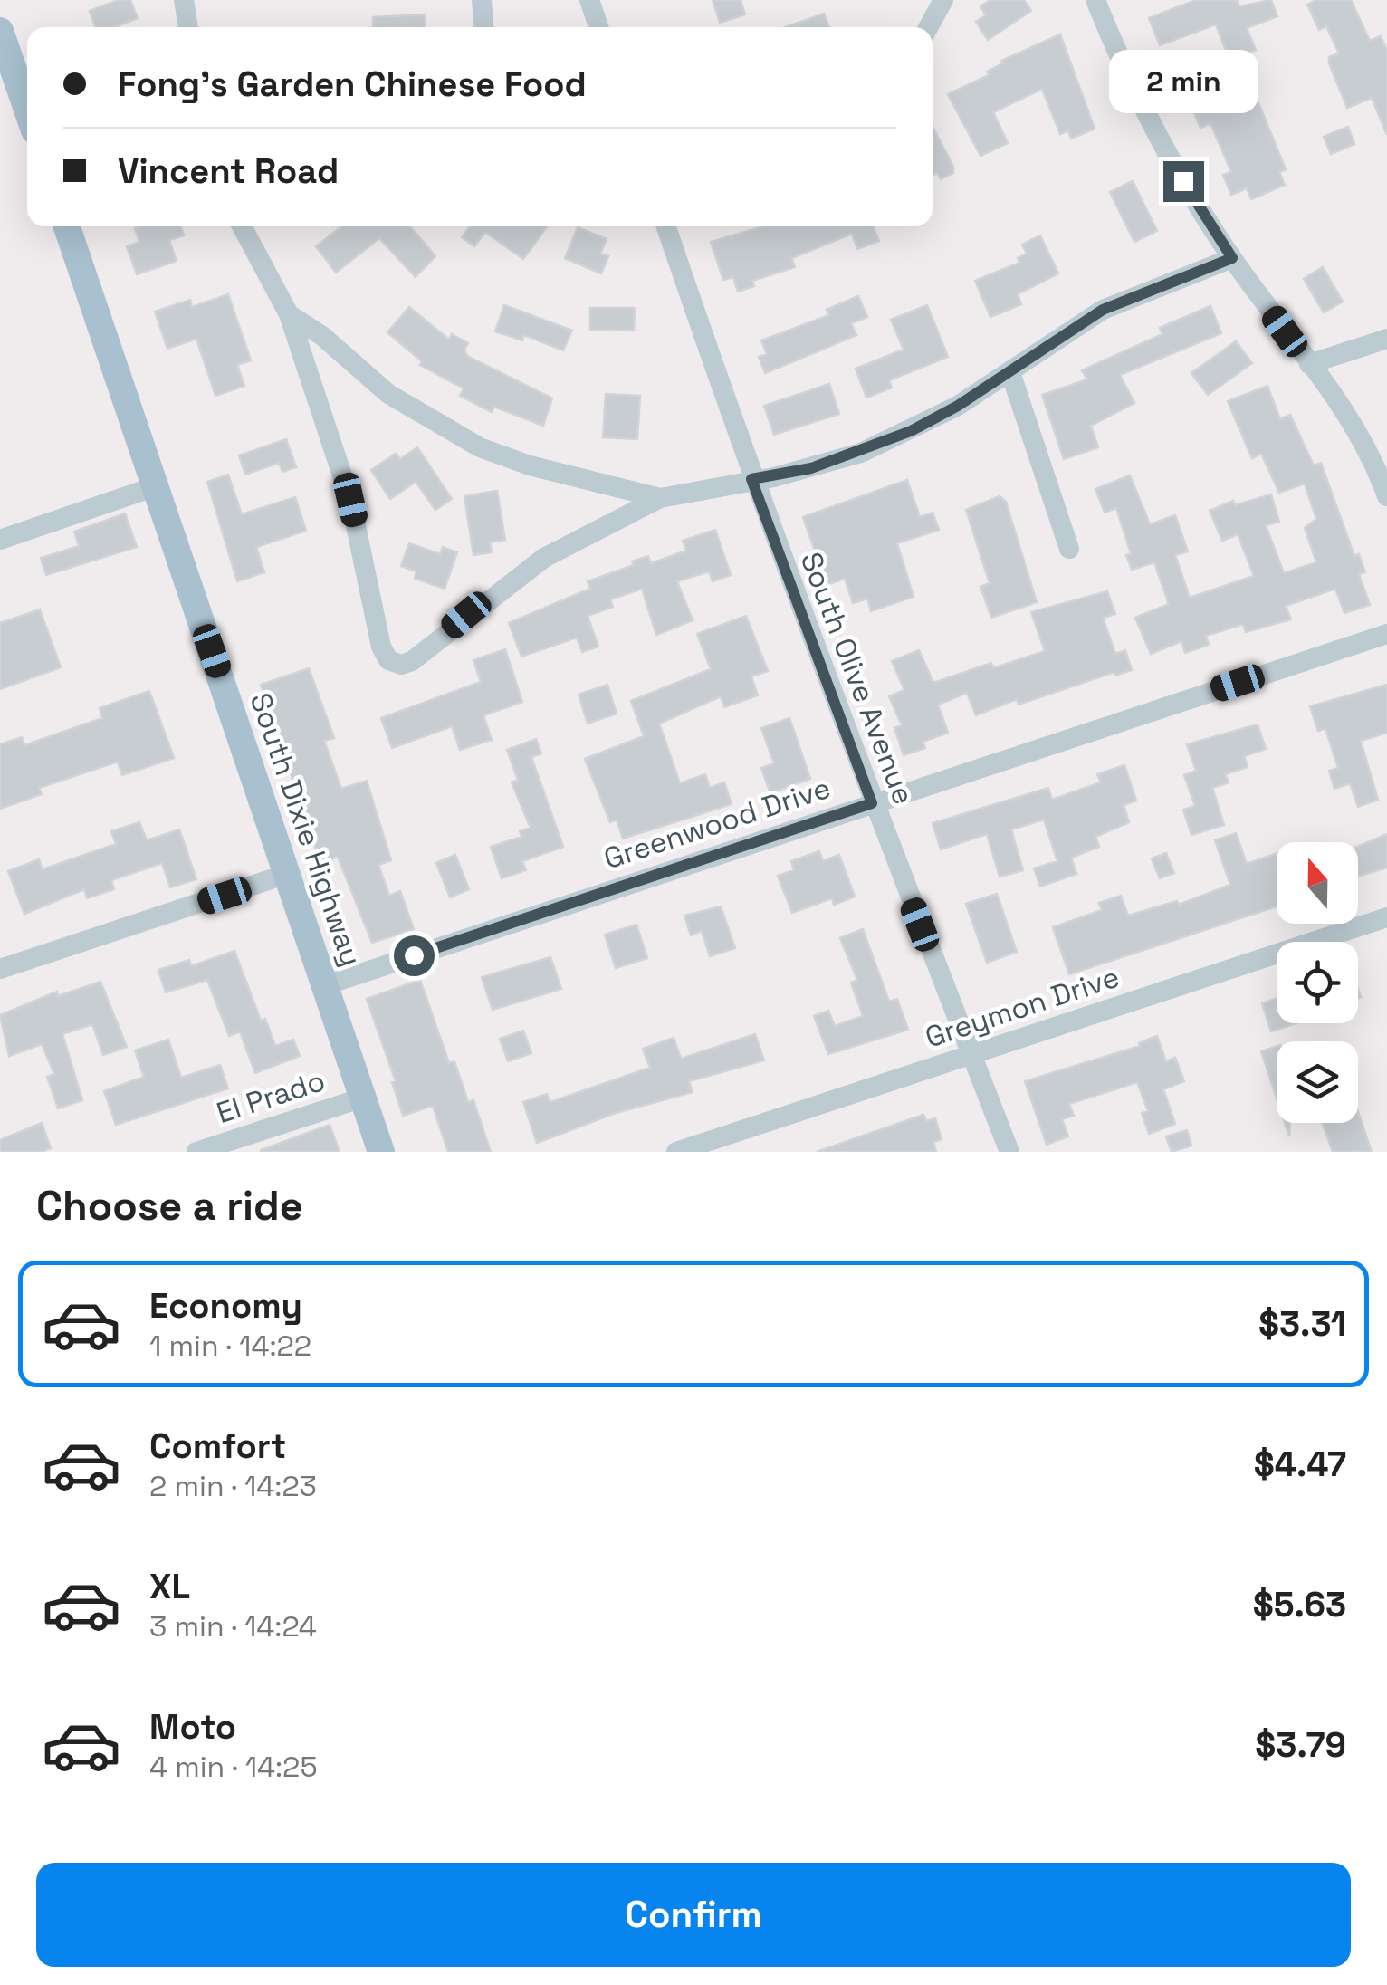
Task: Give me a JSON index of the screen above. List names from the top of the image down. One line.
{"streets":{"main road":["South Dixie Highway"],"street":["South Olive Avenue","Greenwood Drive","Greymon Drive","El Prado"]},"crossings":[["South Olive Avenue","Greenwood Drive"],["South Olive Avenue","Greymon Drive"],["Greenwood Drive","South Dixie Highway"],["South Dixie Highway","El Prado"]],"north":"top","page":{"banner":["Fong's Garden Chinese Food","Vincent Road"],"bubble":"2 min","heading":"Choose a ride","list":[{"name":"Economy","note":"1 min · 14:22","value":"$3.31"},{"name":"Comfort","note":"2 min · 14:23","value":"$4.47"},{"name":"XL","note":"3 min · 14:24","value":"$5.63"},{"name":"Moto","note":"4 min · 14:25","value":"$3.79"}],"buttons":"Confirm"}}
